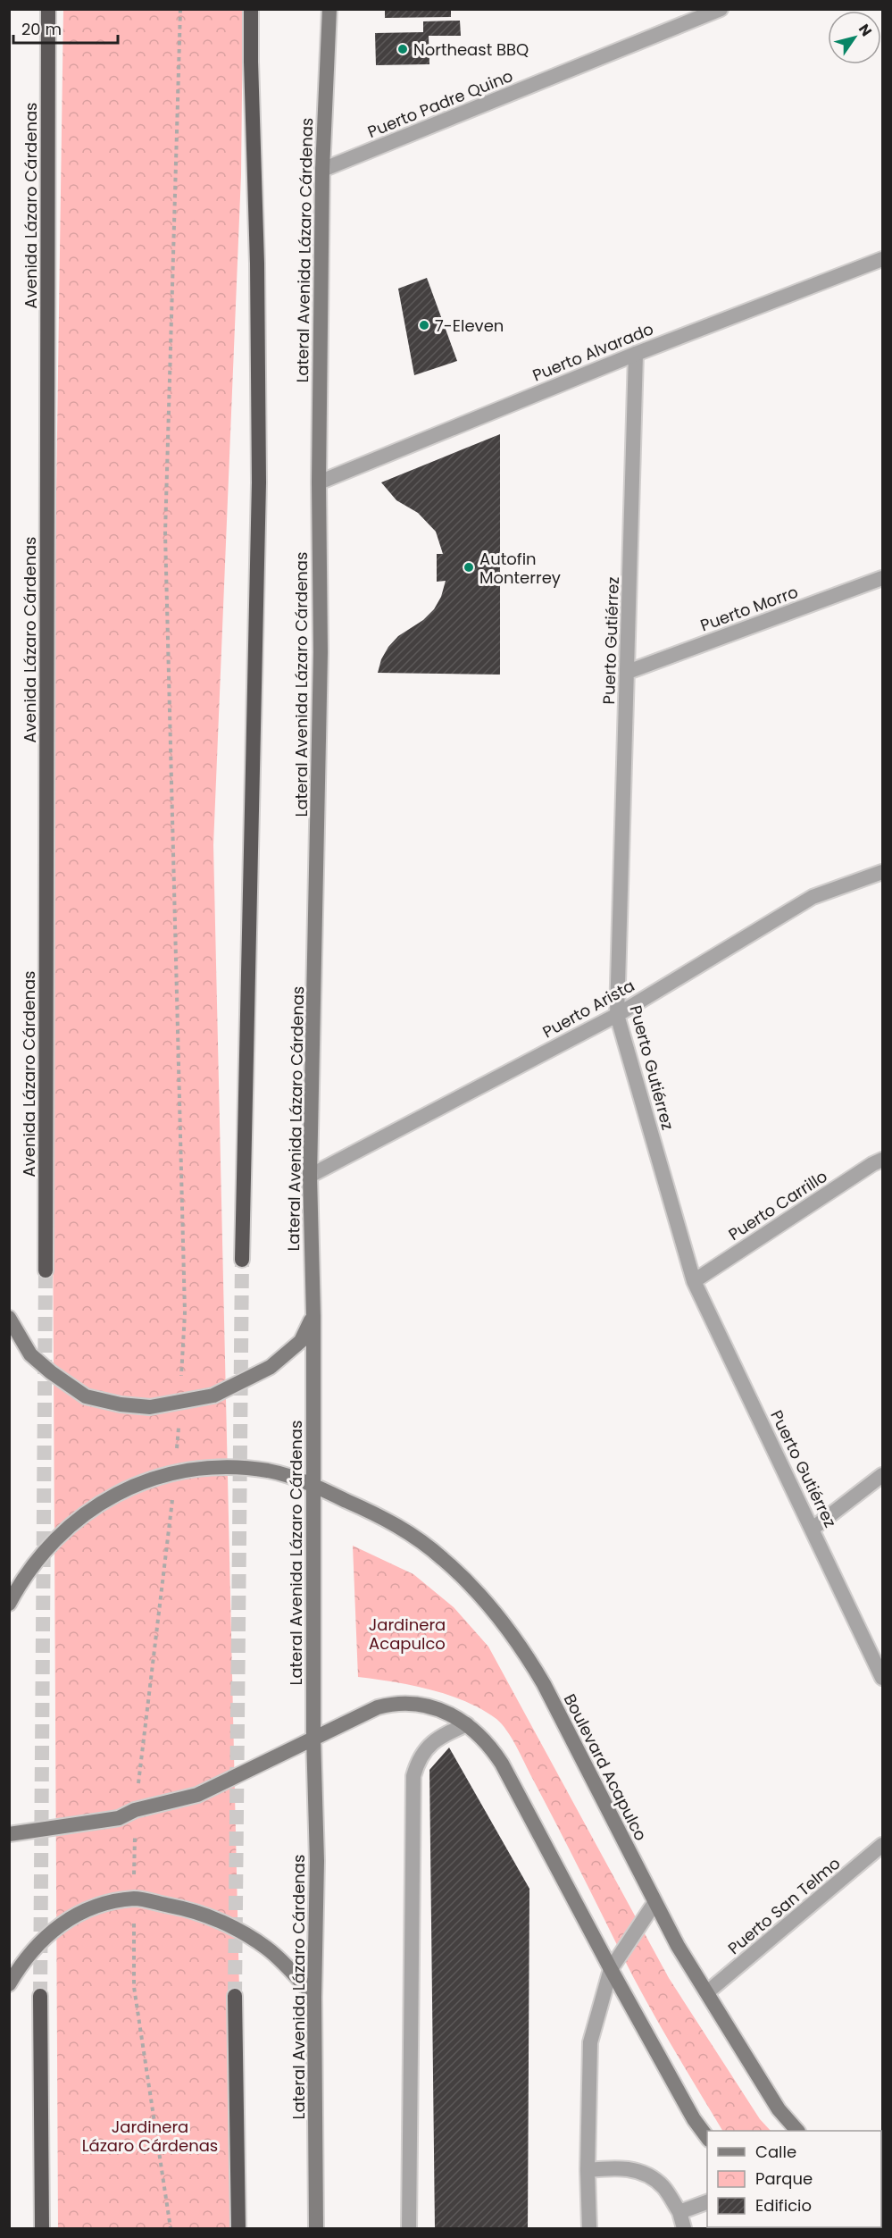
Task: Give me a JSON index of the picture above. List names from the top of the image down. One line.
{"streets":{"highway":["Avenida Lázaro Cárdenas"],"main road":["Lateral Avenida Lázaro Cárdenas","Boulevard Acapulco"],"street":["Puerto Padre Quino","Puerto Alvarado","Puerto Morro","Puerto Gutiérrez","Puerto Arista","Puerto Carrillo","Puerto San Telmo"]},"crossings":[["Puerto Padre Quino","Lateral Avenida Lázaro Cárdenas"],["Lateral Avenida Lázaro Cárdenas","Puerto Alvarado"],["Lateral Avenida Lázaro Cárdenas","Puerto Arista"],["Lateral Avenida Lázaro Cárdenas","Boulevard Acapulco"],["Puerto Alvarado","Puerto Gutiérrez"],["Puerto Morro","Puerto Gutiérrez"],["Puerto Gutiérrez","Puerto Arista"],["Puerto Gutiérrez","Puerto Carrillo"],["Boulevard Acapulco","Puerto San Telmo"]],"parks":["Jardinera Acapulco","Jardinera Lázaro Cárdenas"],"places":["Northeast BBQ","7-Eleven","Autofin Monterrey"],"legend":["Calle","Parque","Edificio"],"scale_bar":"20 m","north":"top right"}
